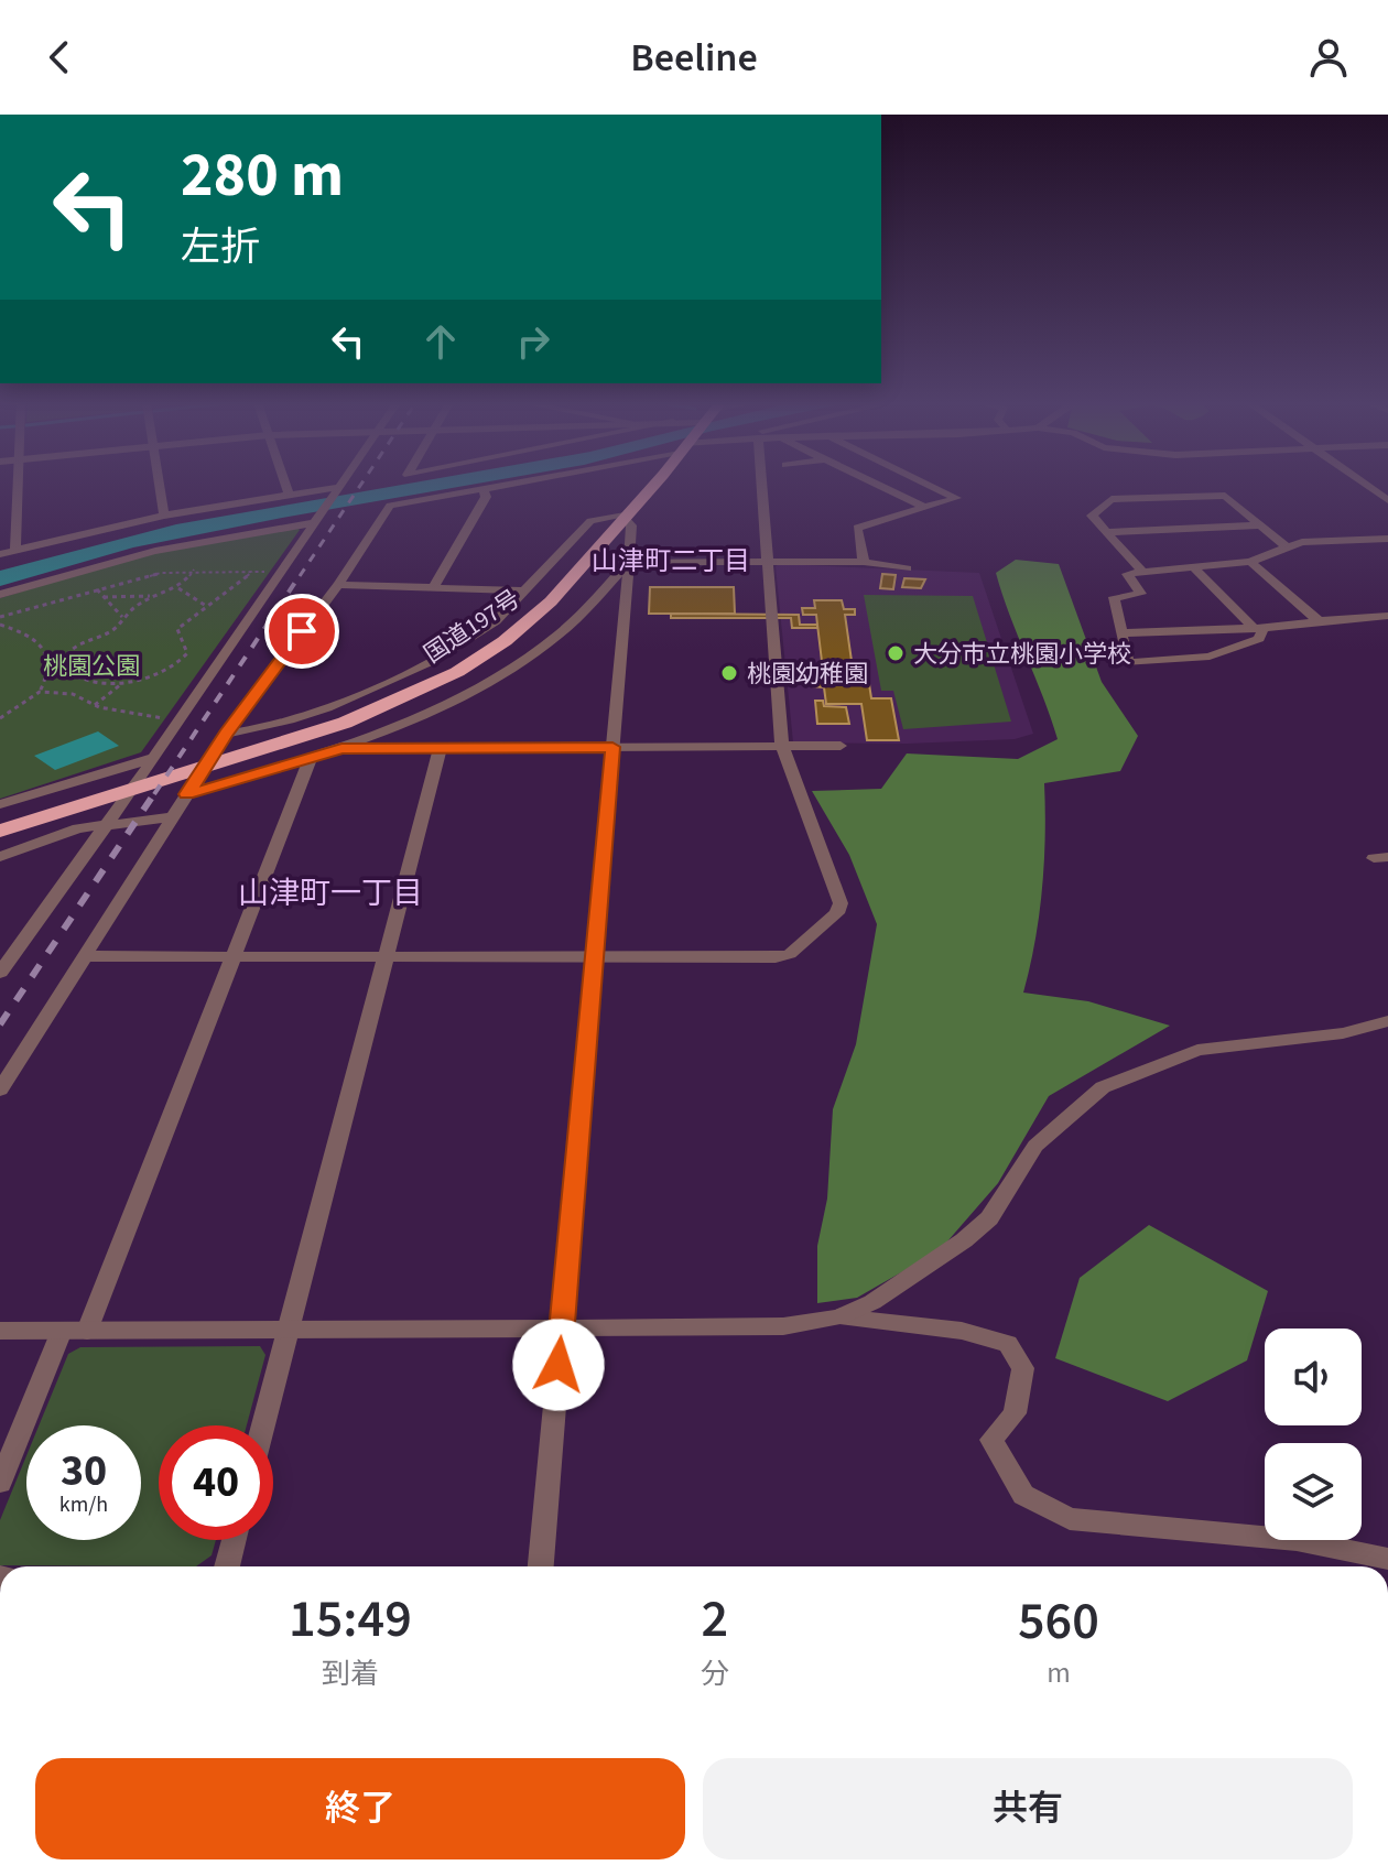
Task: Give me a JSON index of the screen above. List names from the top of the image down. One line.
{"streets":{"highway":["国道197号"]},"districts":["山津町二丁目","山津町一丁目"],"parks":["桃園公園"],"places":["大分市立桃園小学校","桃園幼稚園"],"page":{"header":"Beeline","turn":["280 m","左折"],"speed":"30 km/h","limit":"40","eta":["15:49","到着","2","分","560","m"],"buttons":["終了","共有"]}}
